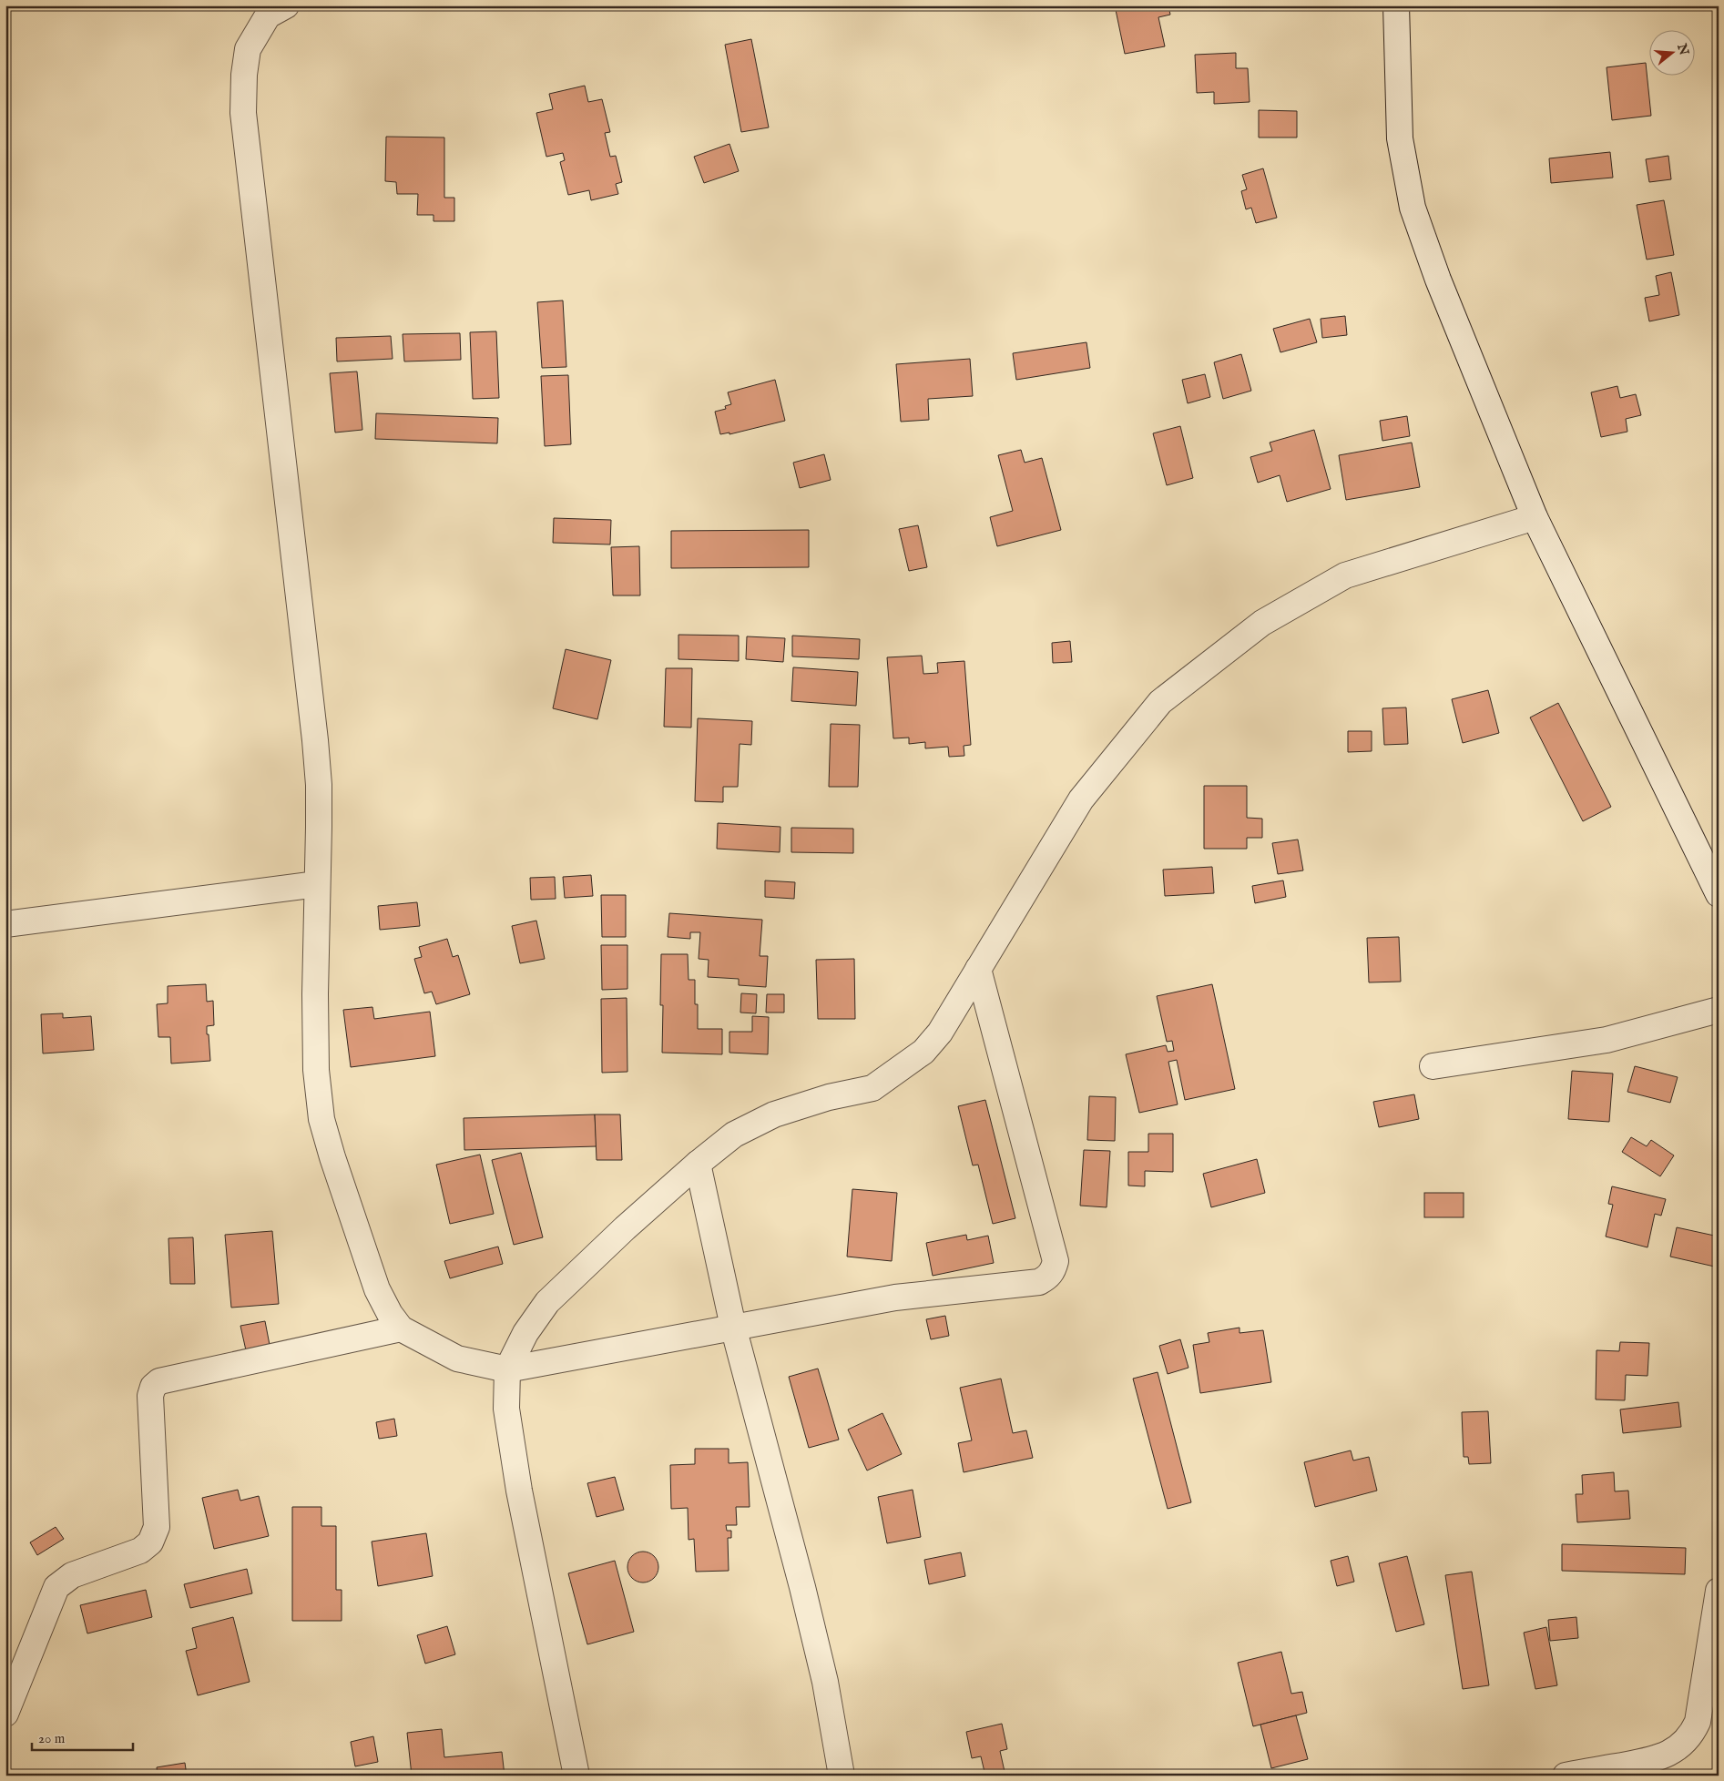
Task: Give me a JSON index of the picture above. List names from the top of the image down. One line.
{"scale_bar":"20 m","north":"right"}
